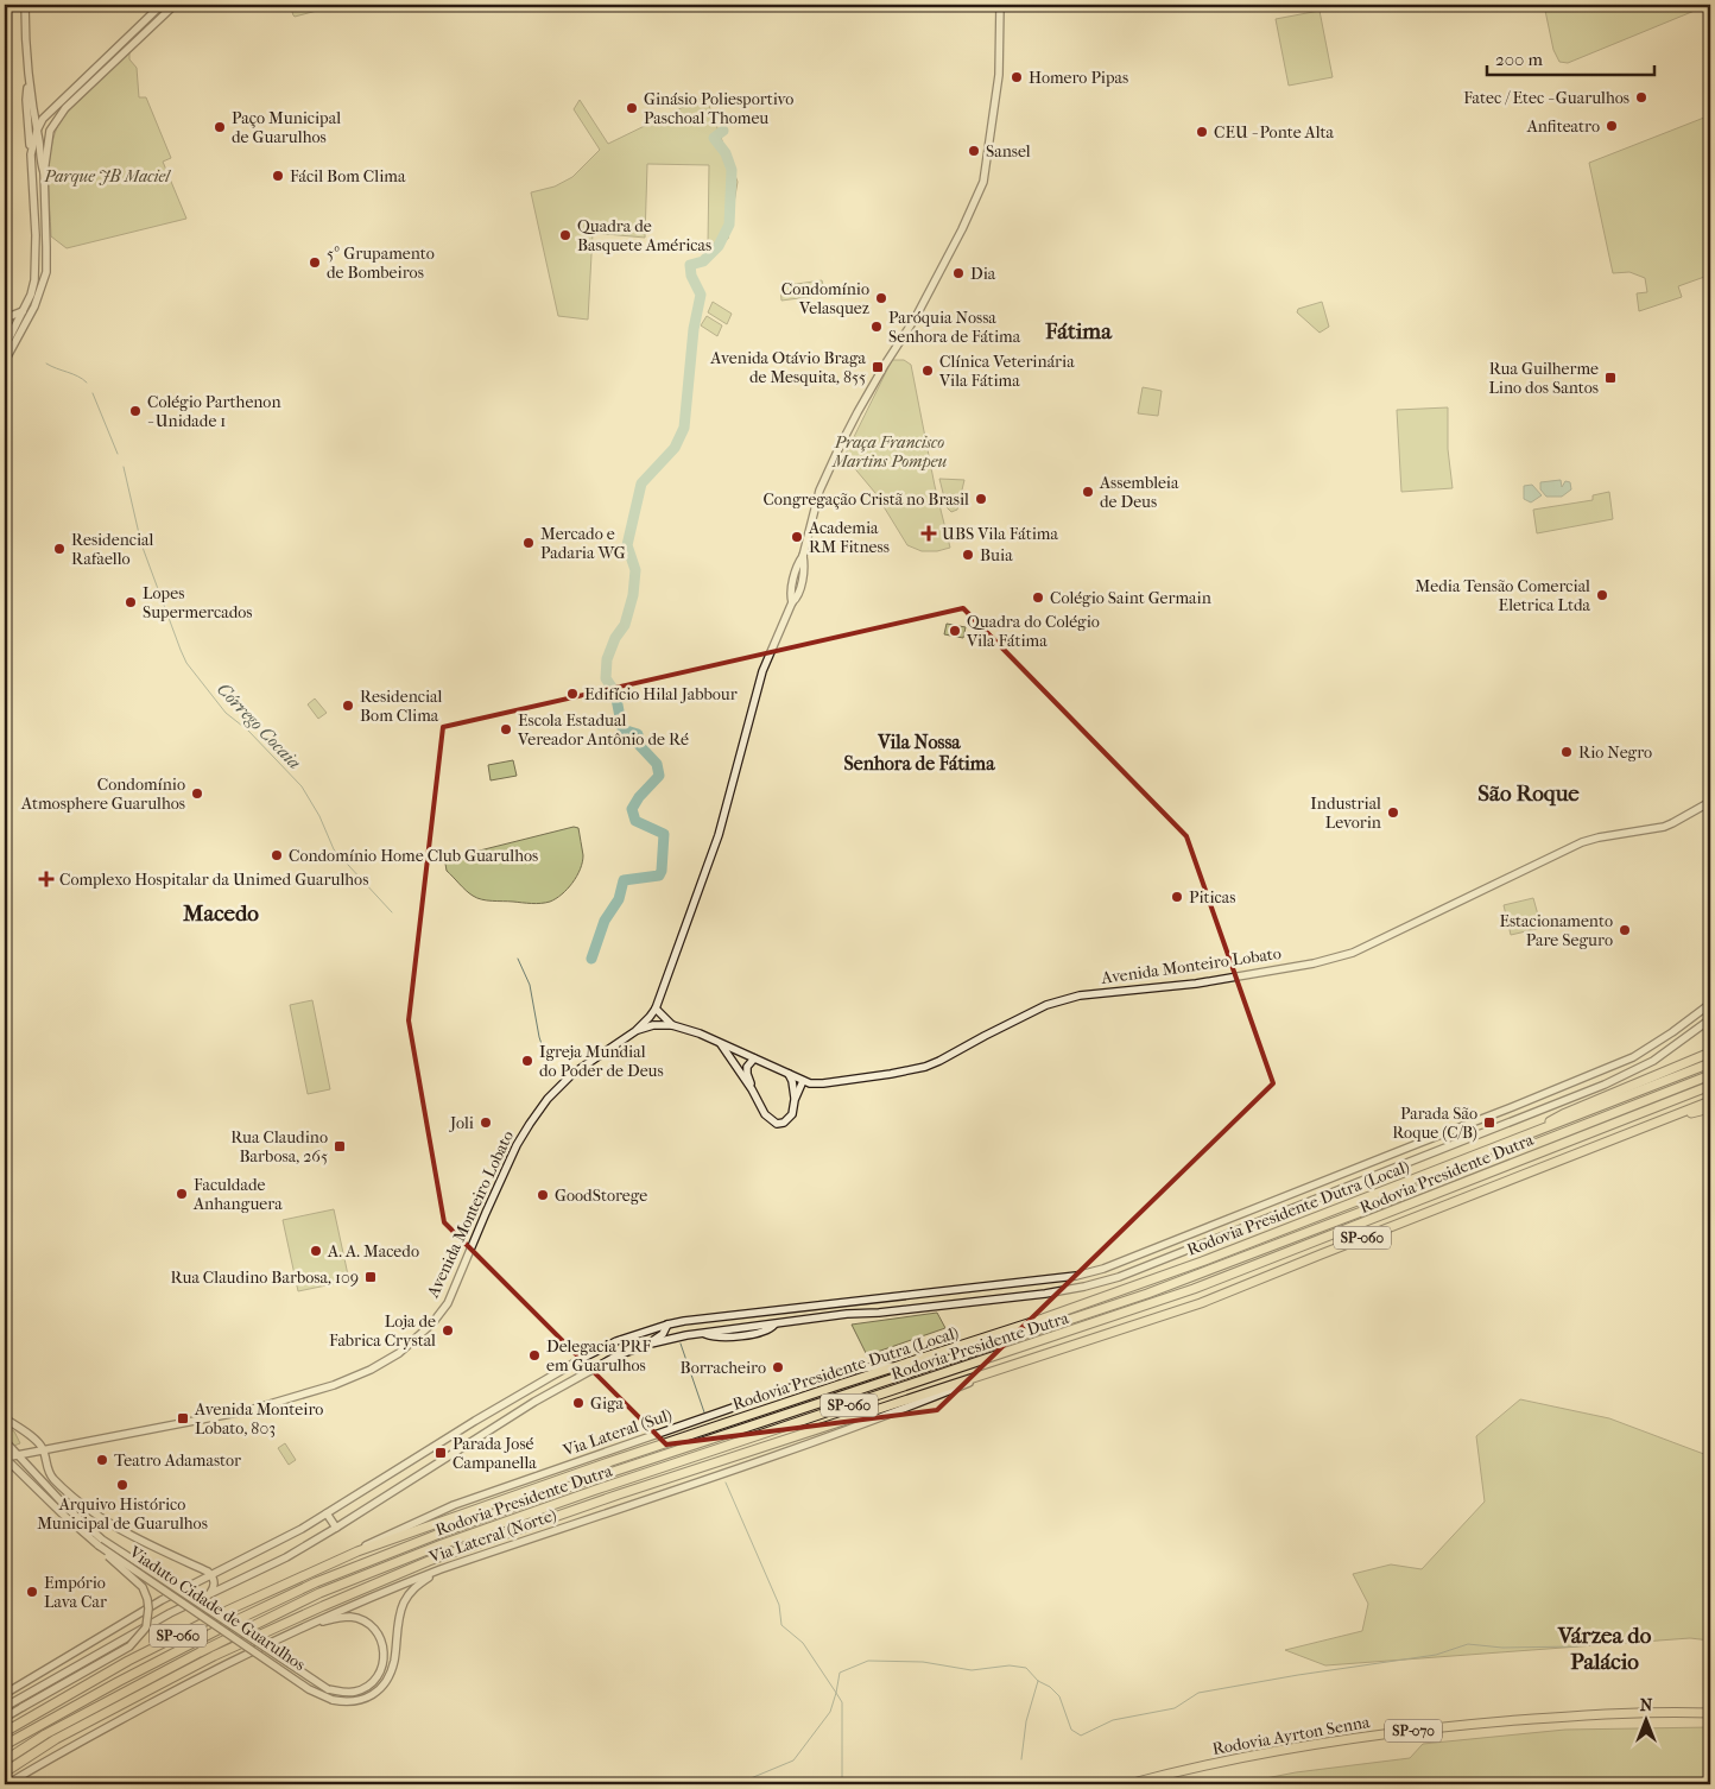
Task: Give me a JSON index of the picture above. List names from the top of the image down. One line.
{"streets":{"highway":["Rodovia Presidente Dutra","Rodovia Presidente Dutra (Local)","SP-060","SP-070","Rodovia Ayrton Senna"],"main road":["Avenida Monteiro Lobato","Via Lateral (Sul)","Via Lateral (Norte)","Viaduto Cidade de Guarulhos"]},"crossings":[["Rodovia Presidente Dutra","Via Lateral (Norte)"],["Rodovia Presidente Dutra (Local)","Via Lateral (Sul)"],["Via Lateral (Norte)","Viaduto Cidade de Guarulhos"]],"districts":["Fátima","Vila Nossa Senhora de Fátima","São Roque","Macedo","Várzea do Palácio"],"water":["Córrego Cocaia"],"parks":["Parque JB Maciel","Praça Francisco Martins Pompeu"],"places":{"other":["Homero Pipas","Fatec / Etec - Guarulhos","Ginásio Poliesportivo Paschoal Thomeu","Anfiteatro","Paço Municipal de Guarulhos","CEU - Ponte Alta","Sansel","Fácil Bom Clima","Quadra de Basquete Américas","5º Grupamento de Bombeiros","Dia","Condomínio Velasquez","Paróquia Nossa Senhora de Fátima","Clínica Veterinária Vila Fátima","Colégio Parthenon - Unidade 1","Assembleia de Deus","Congregação Cristã no Brasil","Academia RM Fitness","Mercado e Padaria WG","Residencial Rafaello","Buia","Media Tensão Comercial Eletrica Ltda","Colégio Saint Germain","Lopes Supermercados","Quadra do Colégio Vila Fátima","Edifício Hilal Jabbour","Residencial Bom Clima","Escola Estadual Vereador Antônio de Ré","Rio Negro","Condomínio Atmosphere Guarulhos","Industrial Levorin","Condomínio Home Club Guarulhos","Piticas","Estacionamento Pare Seguro","Igreja Mundial do Poder de Deus","Joli","Faculdade Anhanguera","GoodStorege","A. A. Macedo","Loja de Fabrica Crystal","Delegacia PRF em Guarulhos","Borracheiro","Giga","Teatro Adamastor","Arquivo Histórico Municipal de Guarulhos","Empório Lava Car"],"transit":["Avenida Otávio Braga de Mesquita, 855","Rua Guilherme Lino dos Santos","Parada São Roque (C/B)","Rua Claudino Barbosa, 265","Rua Claudino Barbosa, 109","Avenida Monteiro Lobato, 803","Parada José Campanella"],"health":["UBS Vila Fátima","Complexo Hospitalar da Unimed Guarulhos"]},"scale_bar":"200 m","north":"top"}
